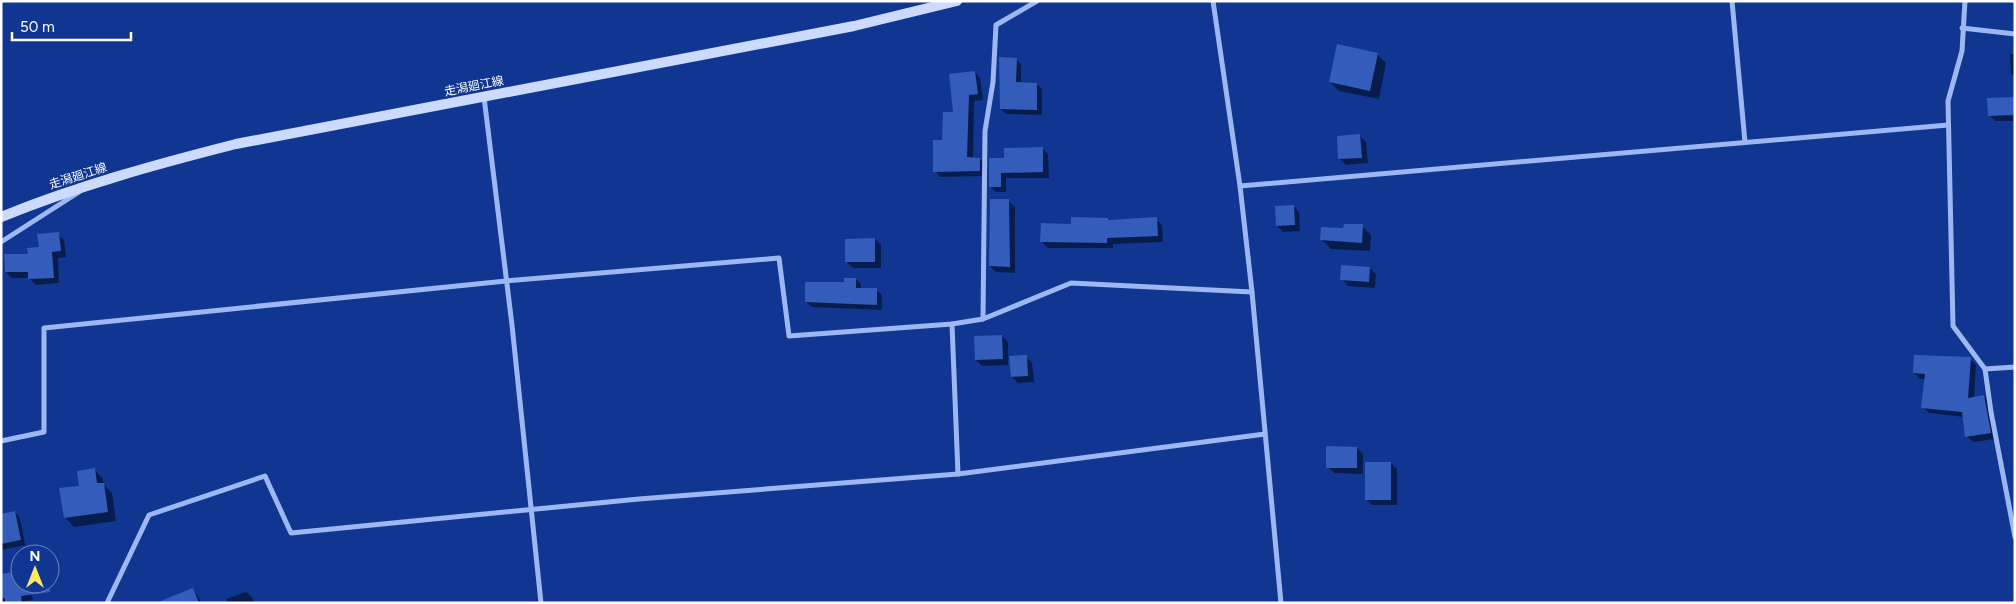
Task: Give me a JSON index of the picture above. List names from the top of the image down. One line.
{"streets":{"main road":["走潟廻江線"]},"scale_bar":"50 m","north":"top"}
